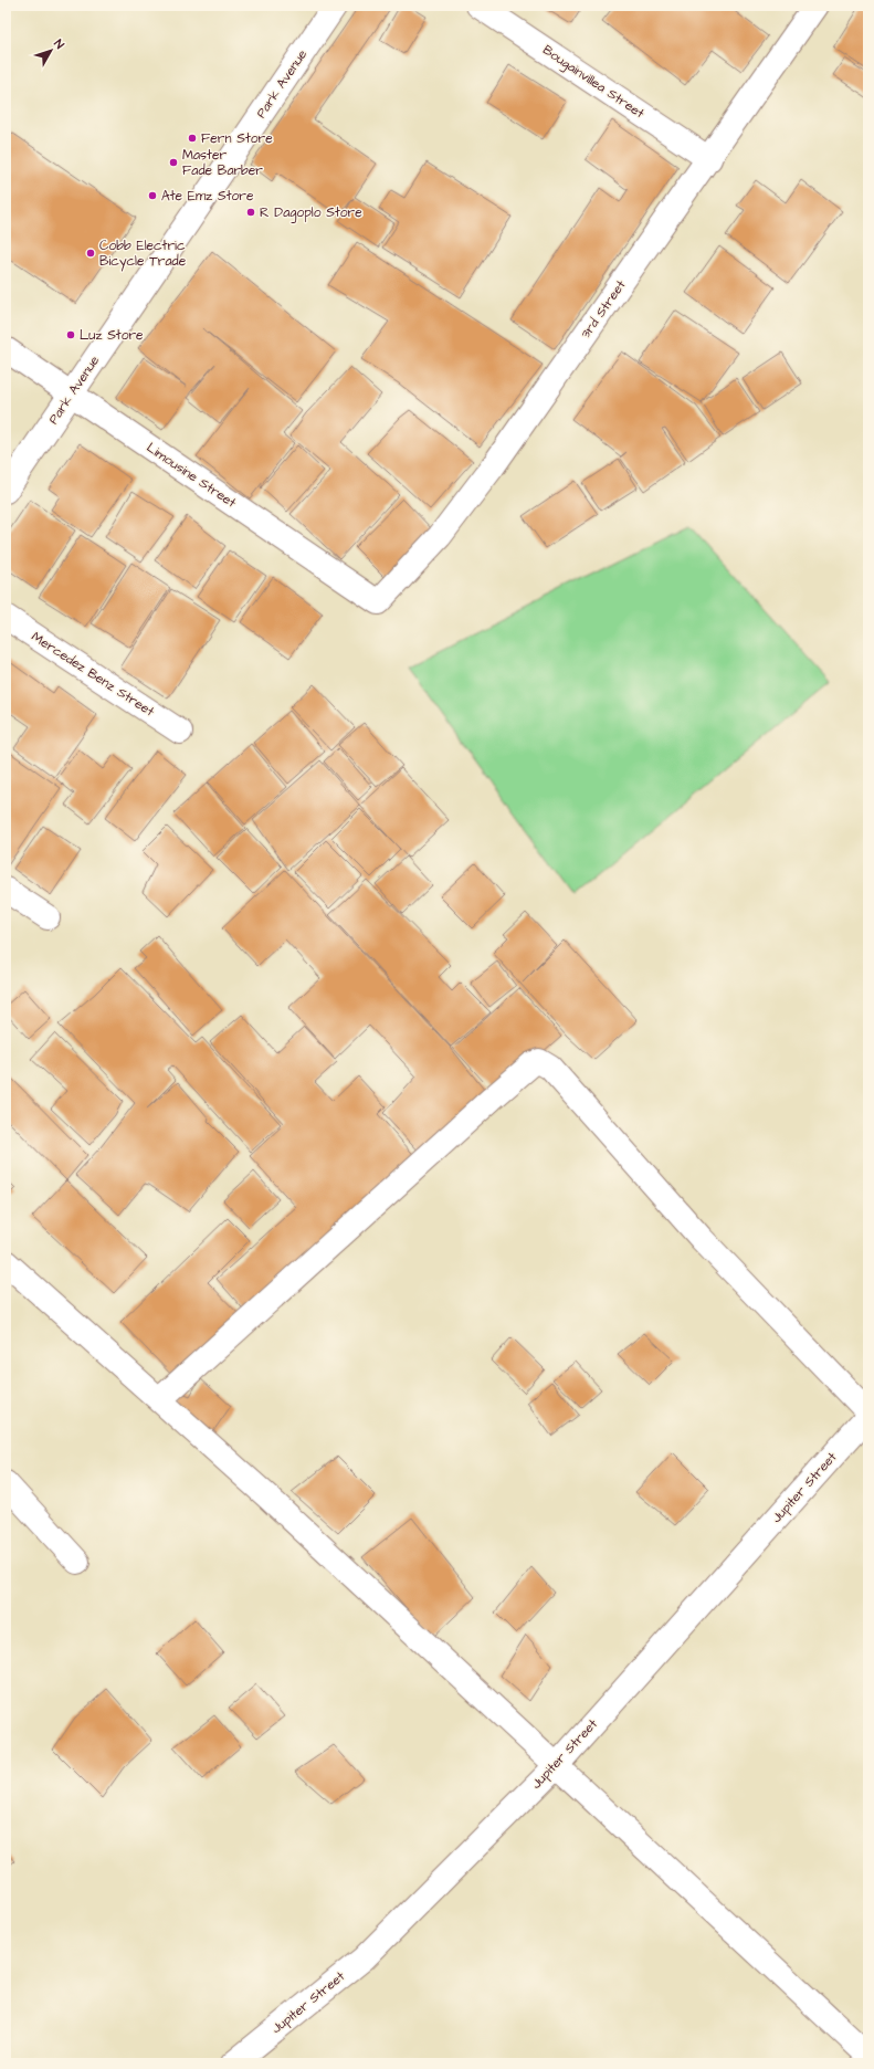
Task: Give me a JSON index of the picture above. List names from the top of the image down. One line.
{"streets":{"street":["Bougainvillea Street","Park Avenue","3rd Street","Limousine Street","Mercedez Benz Street","Jupiter Street"]},"crossings":[["Bougainvillea Street","3rd Street"],["Park Avenue","Limousine Street"],["3rd Street","Limousine Street"]],"places":["Fern Store","Master Fade Barber","Ate Emz Store","R Dagoplo Store","Cobb Electric Bicycle Trade","Luz Store"],"north":"top right"}
